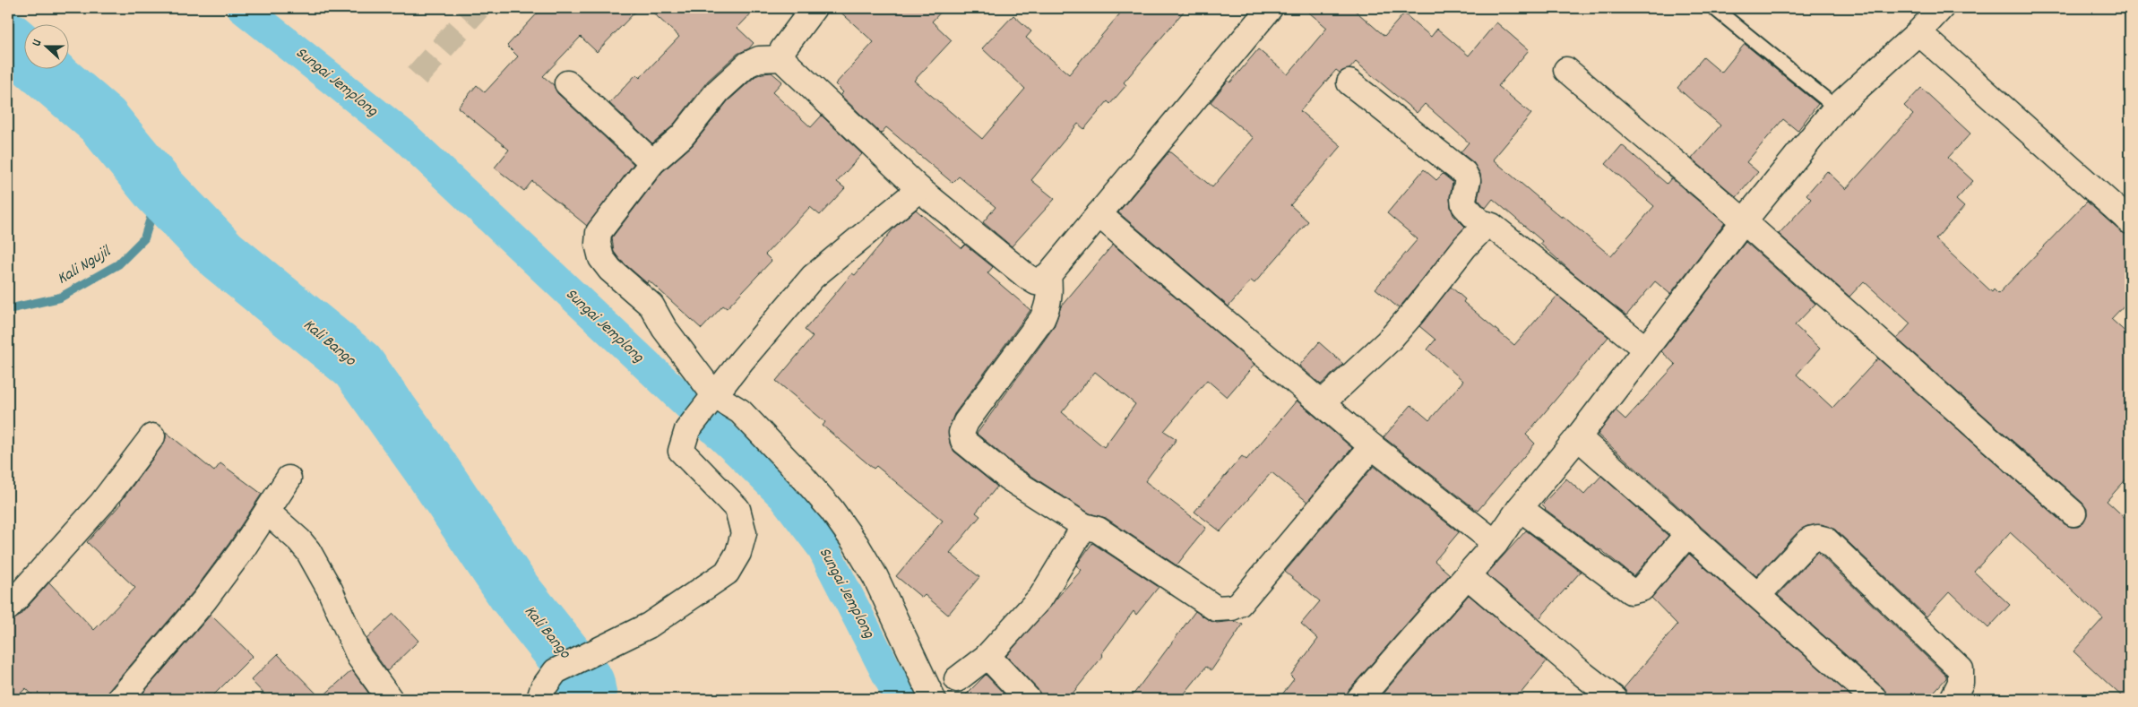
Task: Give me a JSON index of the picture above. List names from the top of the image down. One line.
{"water":["Sungai Jemplong","Kali Ngujil","Kali Bango"],"north":"left"}
